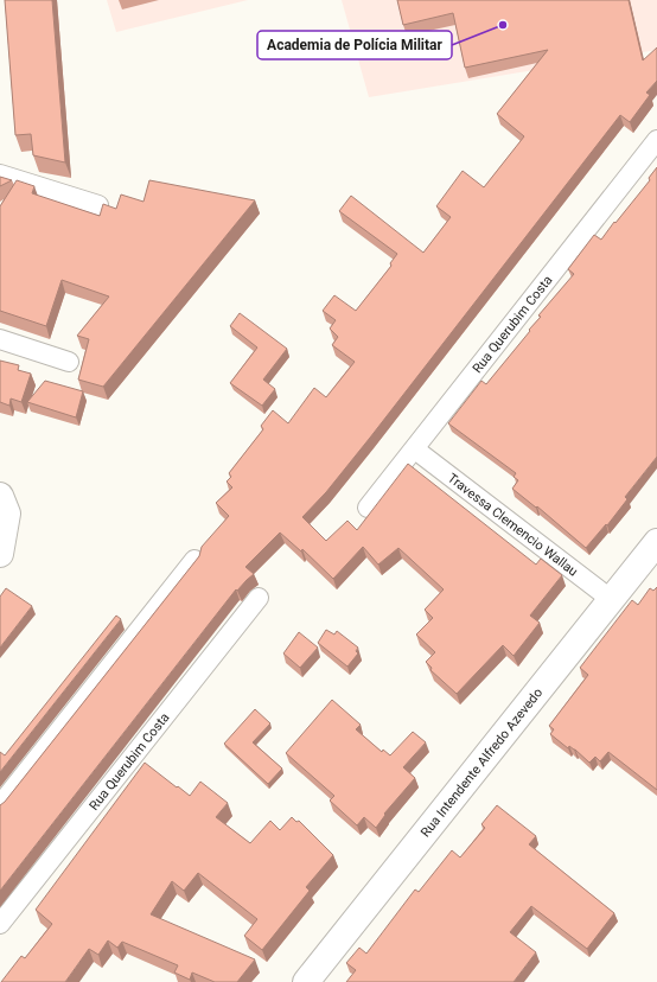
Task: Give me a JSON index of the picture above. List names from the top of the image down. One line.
{"streets":{"street":["Rua Querubim Costa","Travessa Clemencio Wallau","Rua Intendente Alfredo Azevedo"]},"crossings":[["Rua Querubim Costa","Travessa Clemencio Wallau"],["Travessa Clemencio Wallau","Rua Intendente Alfredo Azevedo"]],"places":["Academia de Polícia Militar"]}
